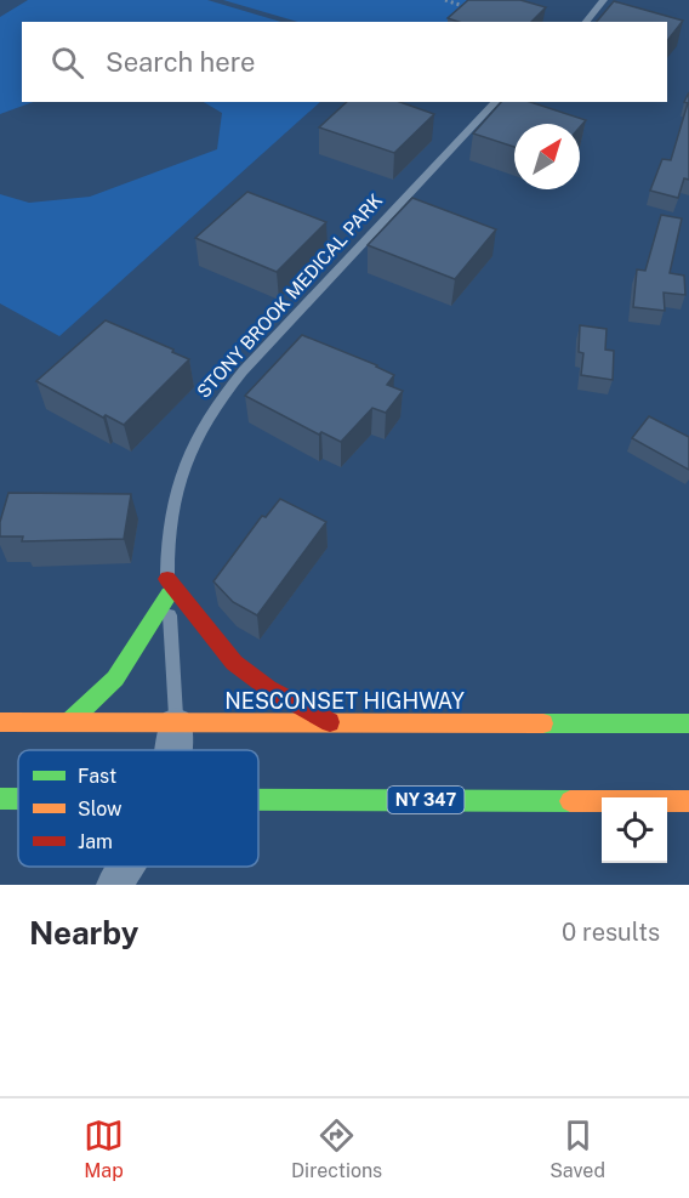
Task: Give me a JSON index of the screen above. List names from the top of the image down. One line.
{"streets":{"highway":["NESCONSET HIGHWAY","NY 347"],"lane":["STONY BROOK MEDICAL PARK"]},"crossings":[["STONY BROOK MEDICAL PARK","NESCONSET HIGHWAY"]],"legend":["Fast","Slow","Jam"],"north":"top right","page":{"search":"Search here","heading":["Nearby","0 results"],"nav":["Map","Directions","Saved"]}}
